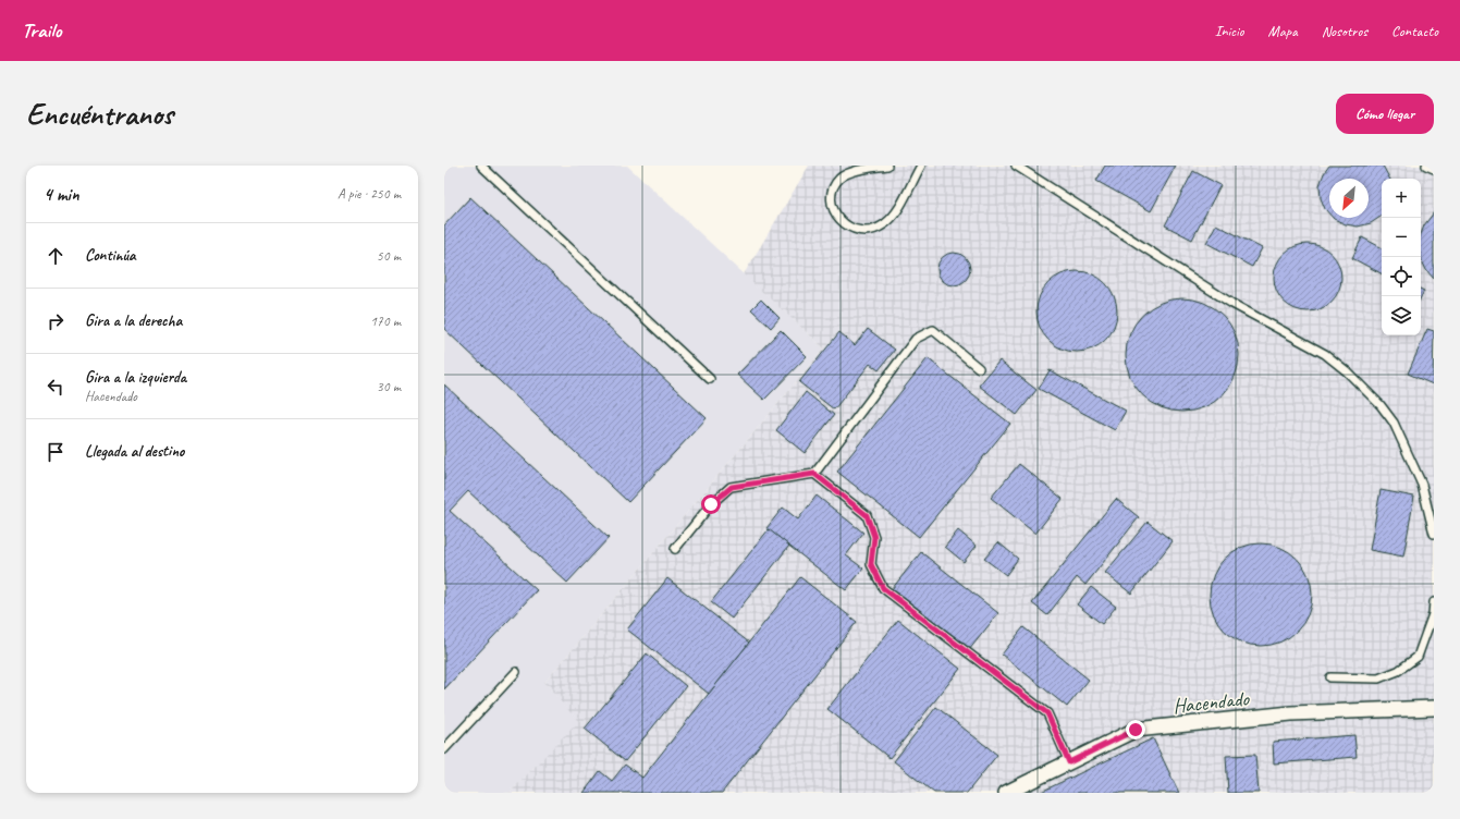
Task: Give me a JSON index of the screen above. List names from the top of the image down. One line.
{"streets":{"street":["Hacendado"]},"north":"bottom left","page":{"header":"Trailo","nav":["Inicio","Mapa","Nosotros","Contacto"],"buttons":"Cómo llegar","title":"Encuéntranos","heading":["4 min","A pie · 250 m"],"map_buttons":["+","−"],"list":[["Continúa","50 m"],["Gira a la derecha","170 m"],["Gira a la izquierda","Hacendado","30 m"],"Llegada al destino"]}}
